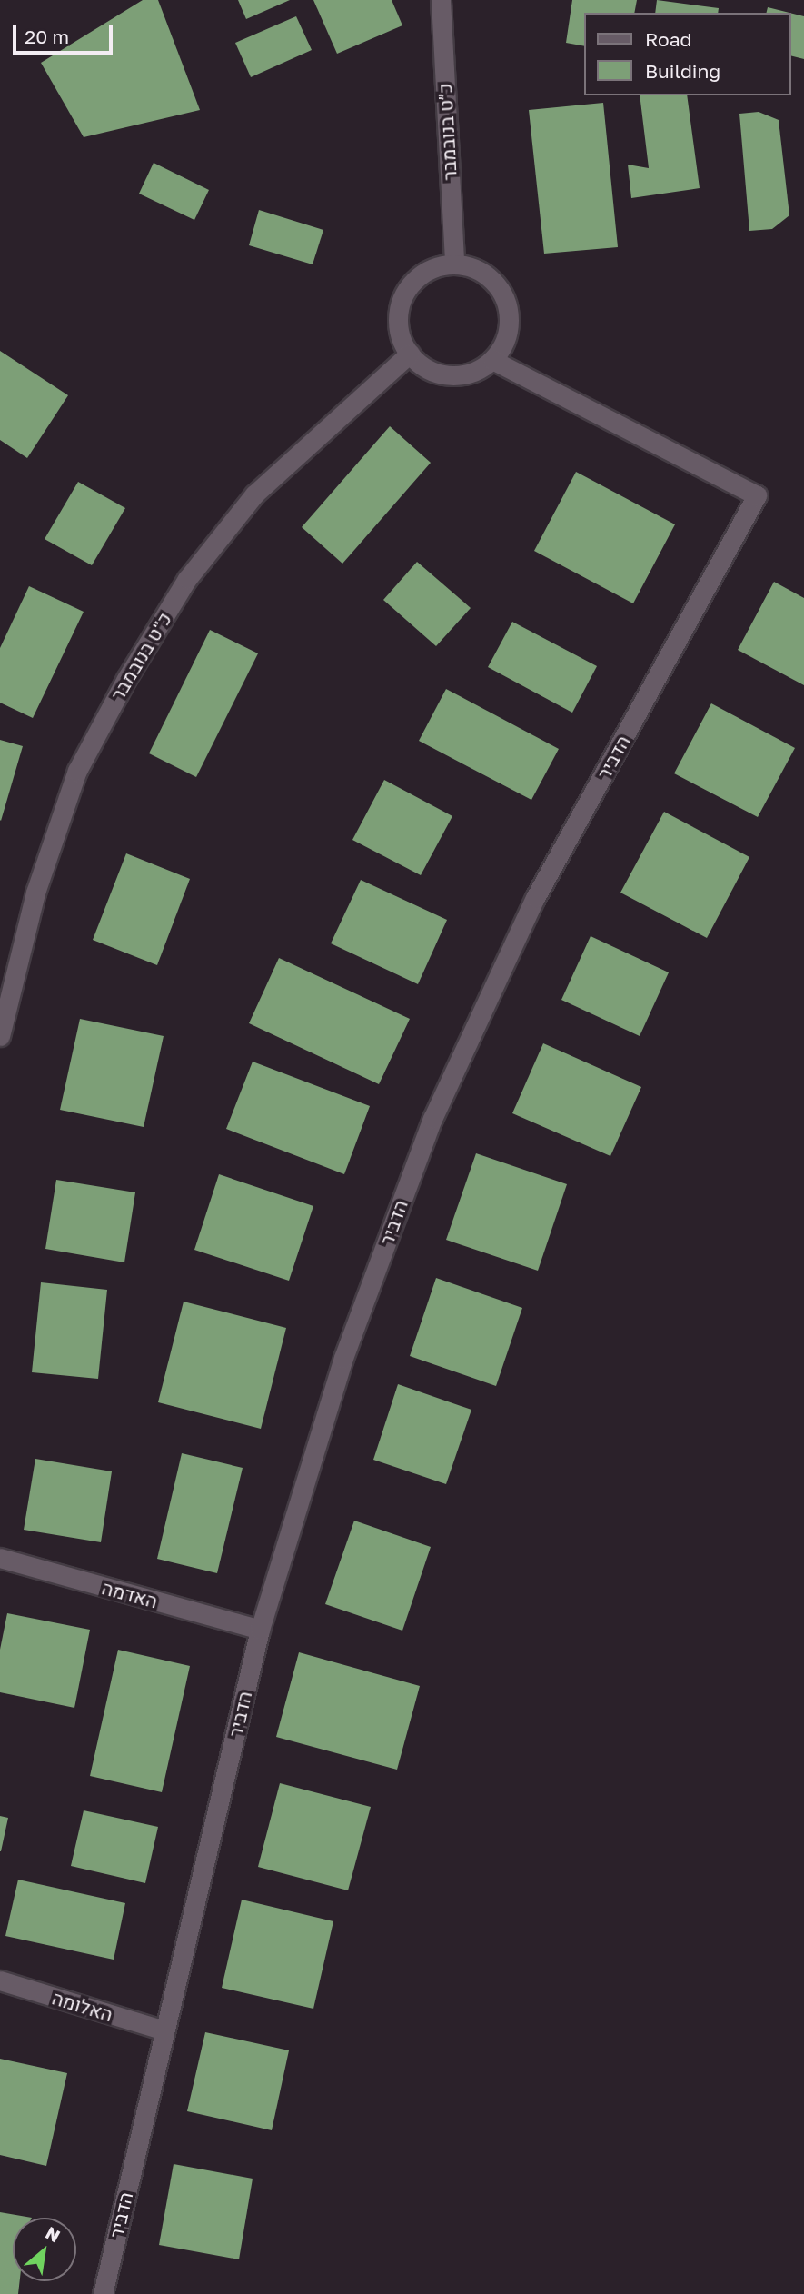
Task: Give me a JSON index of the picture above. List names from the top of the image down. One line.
{"streets":{"street":["כ״ט בנובמבר","כ\"ט בנובמבר","הדביר","האדמה","האלומה"]},"crossings":[["כ״ט בנובמבר","כ\"ט בנובמבר"],["כ״ט בנובמבר","הדביר"],["כ\"ט בנובמבר","הדביר"],["הדביר","האדמה"],["הדביר","האלומה"]],"legend":["Road","Building"],"scale_bar":"20 m","north":"top right"}
